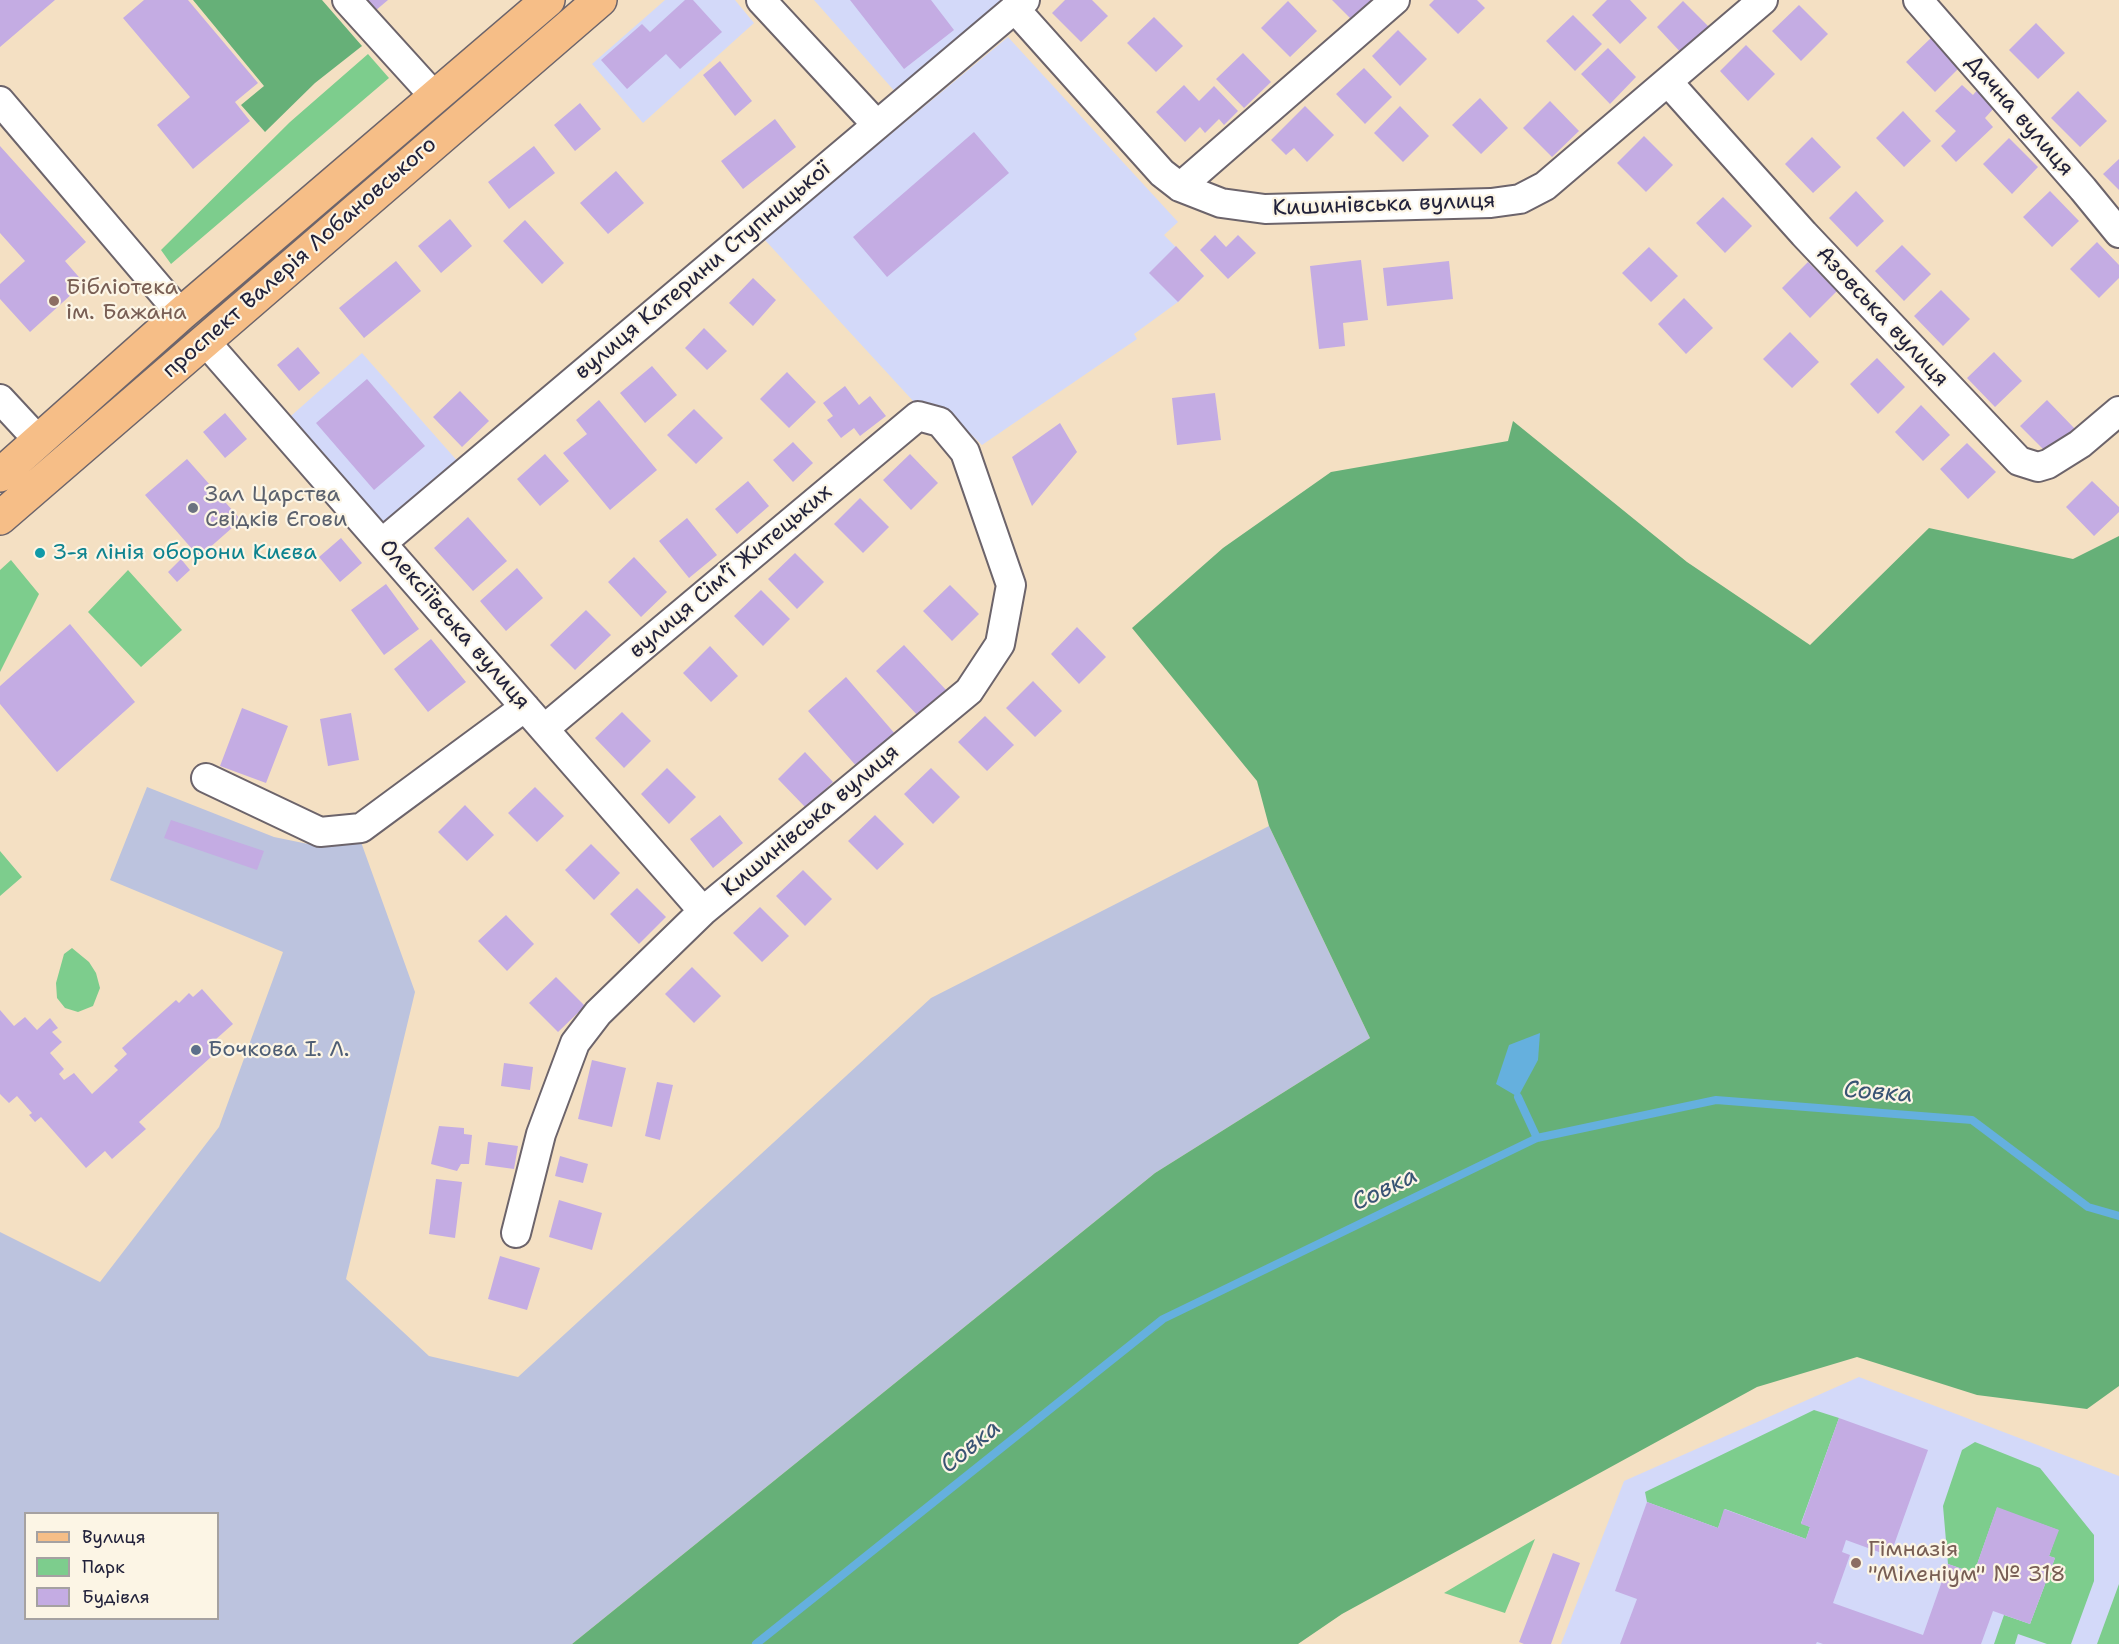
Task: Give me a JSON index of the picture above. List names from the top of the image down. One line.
{"streets":{"main road":["проспект Валерія Лобановського"],"street":["Дачна вулиця","Кишинівська вулиця","вулиця Катерини Ступницької","Азовська вулиця","вулиця Сімʼї Житецьких","Олексіївська вулиця"]},"crossings":[["Кишинівська вулиця","вулиця Катерини Ступницької"],["Кишинівська вулиця","Азовська вулиця"],["Кишинівська вулиця","вулиця Сімʼї Житецьких"],["Кишинівська вулиця","Олексіївська вулиця"],["проспект Валерія Лобановського","Олексіївська вулиця"],["вулиця Катерини Ступницької","Олексіївська вулиця"],["вулиця Сімʼї Житецьких","Олексіївська вулиця"]],"water":["Совка"],"places":["Бібліотека ім. Бажана","Зал Царства Свідків Єгови","3-я лінія оборони Києва","Бочкова І. Л.","Гімназія \"Міленіум\" № 318"],"legend":["Вулиця","Парк","Будівля"]}
